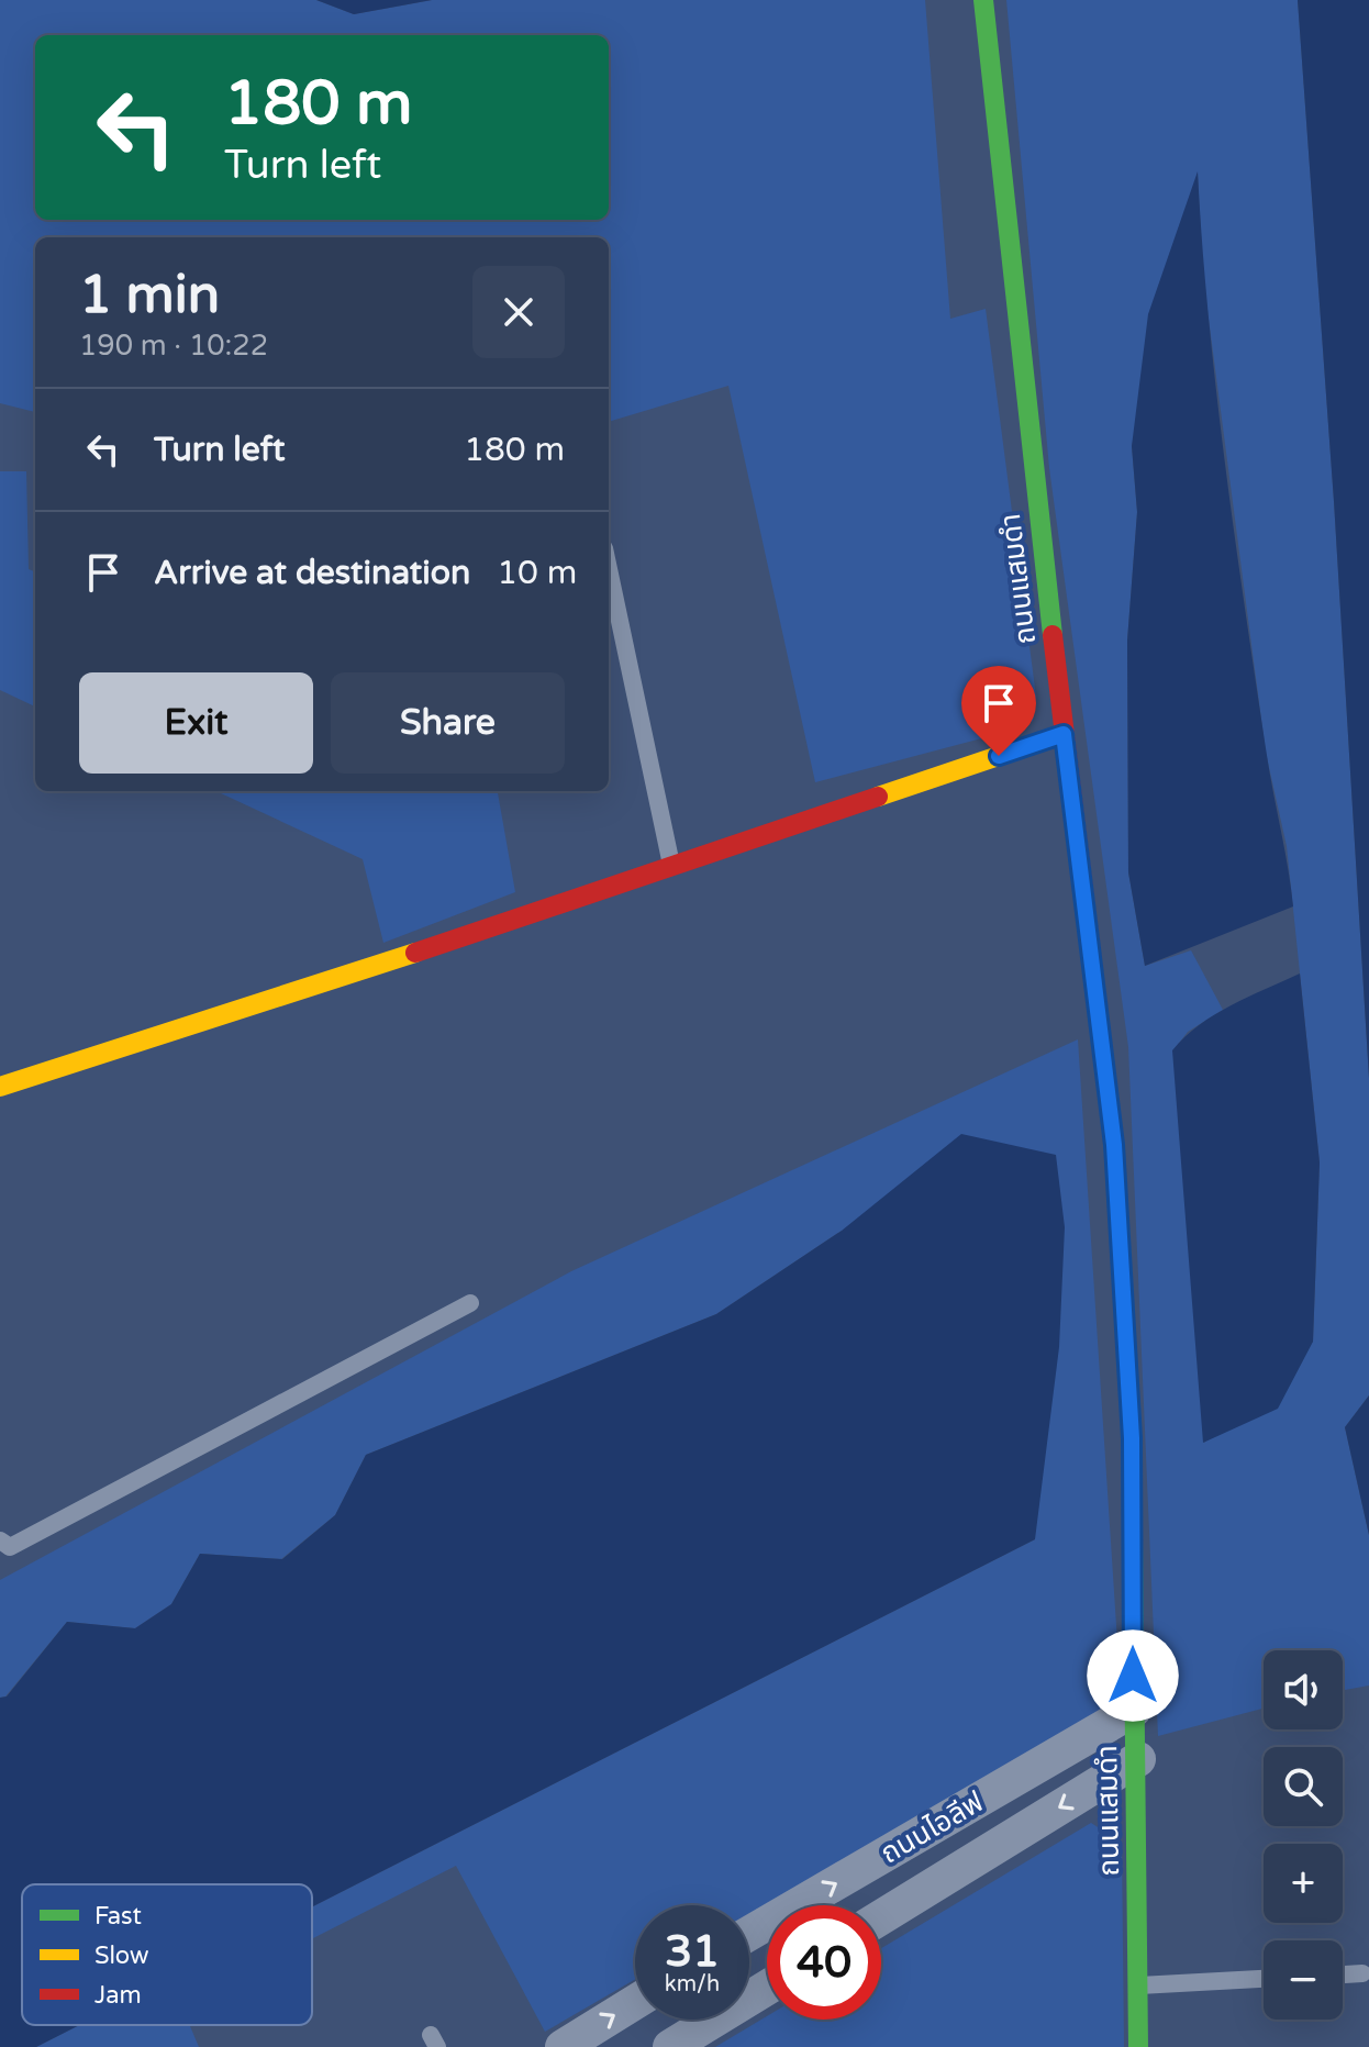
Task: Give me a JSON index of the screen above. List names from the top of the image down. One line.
{"streets":{"street":["ถนนแสมดำ","ถนนไอลีฟ"]},"crossings":[["ถนนแสมดำ","ถนนไอลีฟ"]],"legend":["Fast","Slow","Jam"],"page":{"turn":["180 m","Turn left"],"heading":["1 min","190 m · 10:22"],"list":[{"name":"Turn left","value":"180 m"},{"name":"Arrive at destination","value":"10 m"}],"buttons":["Exit","Share"],"map_buttons":["+","−"],"speed":"31 km/h","limit":"40"}}
